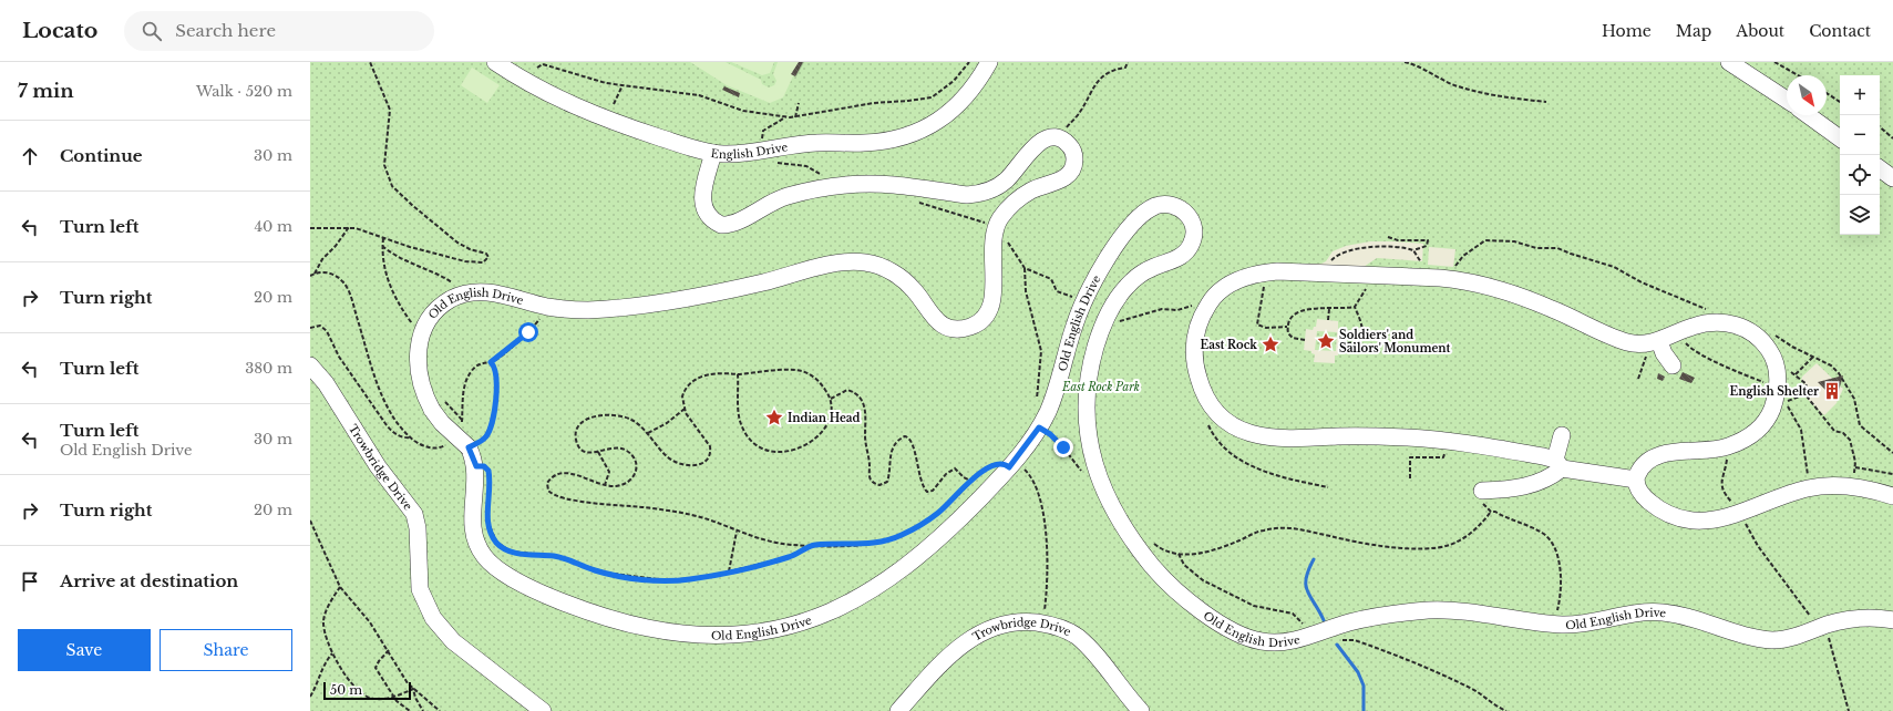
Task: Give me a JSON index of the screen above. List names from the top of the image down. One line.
{"streets":{"street":["English Drive","Old English Drive","Trowbridge Drive"]},"parks":["East Rock Park"],"places":{"place":["Soldiers' and Sailors' Monument","East Rock","Indian Head"],"building":["English Shelter"]},"scale_bar":"50 m","north":"bottom right","page":{"header":"Locato","search":"Search here","nav":["Home","Map","About","Contact"],"heading":["7 min","Walk · 520 m"],"map_buttons":["+","−"],"list":[["Continue","30 m"],["Turn left","40 m"],["Turn right","20 m"],["Turn left","380 m"],["Turn left","Old English Drive","30 m"],["Turn right","20 m"],"Arrive at destination"],"buttons":["Save","Share"],"scale":"50 m"}}
